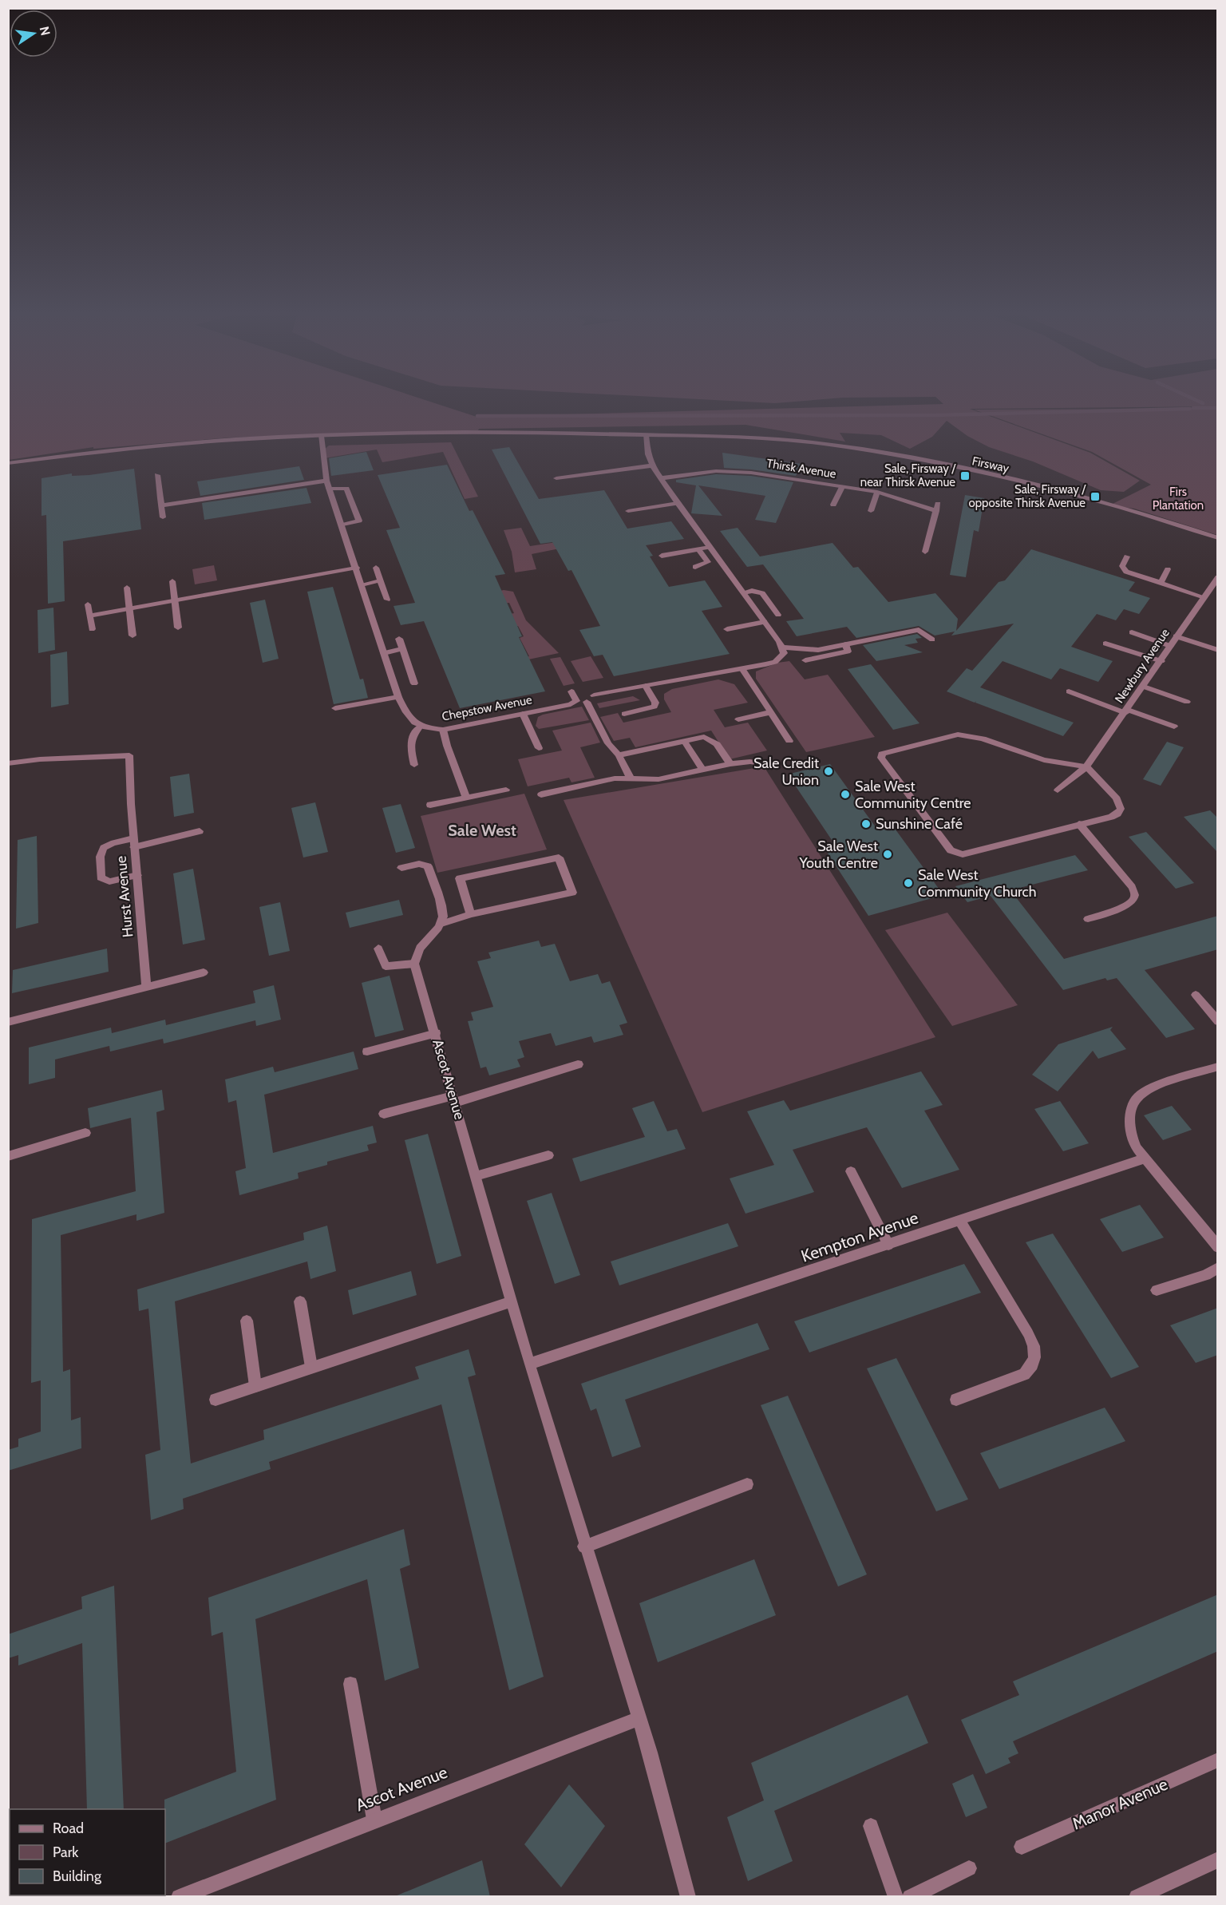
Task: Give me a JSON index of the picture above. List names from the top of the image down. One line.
{"streets":{"street":["Firsway","Thirsk Avenue","Newbury Avenue","Chepstow Avenue","Hurst Avenue","Ascot Avenue","Kempton Avenue","Manor Avenue"]},"crossings":[["Ascot Avenue","Kempton Avenue"]],"districts":["Sale West"],"parks":["Firs Plantation"],"places":{"transit":["Sale, Firsway / near Thirsk Avenue","Sale, Firsway / opposite Thirsk Avenue"],"other":["Sale Credit Union","Sale West Community Centre","Sunshine Café","Sale West Youth Centre","Sale West Community Church"]},"legend":["Road","Park","Building"],"north":"right"}
